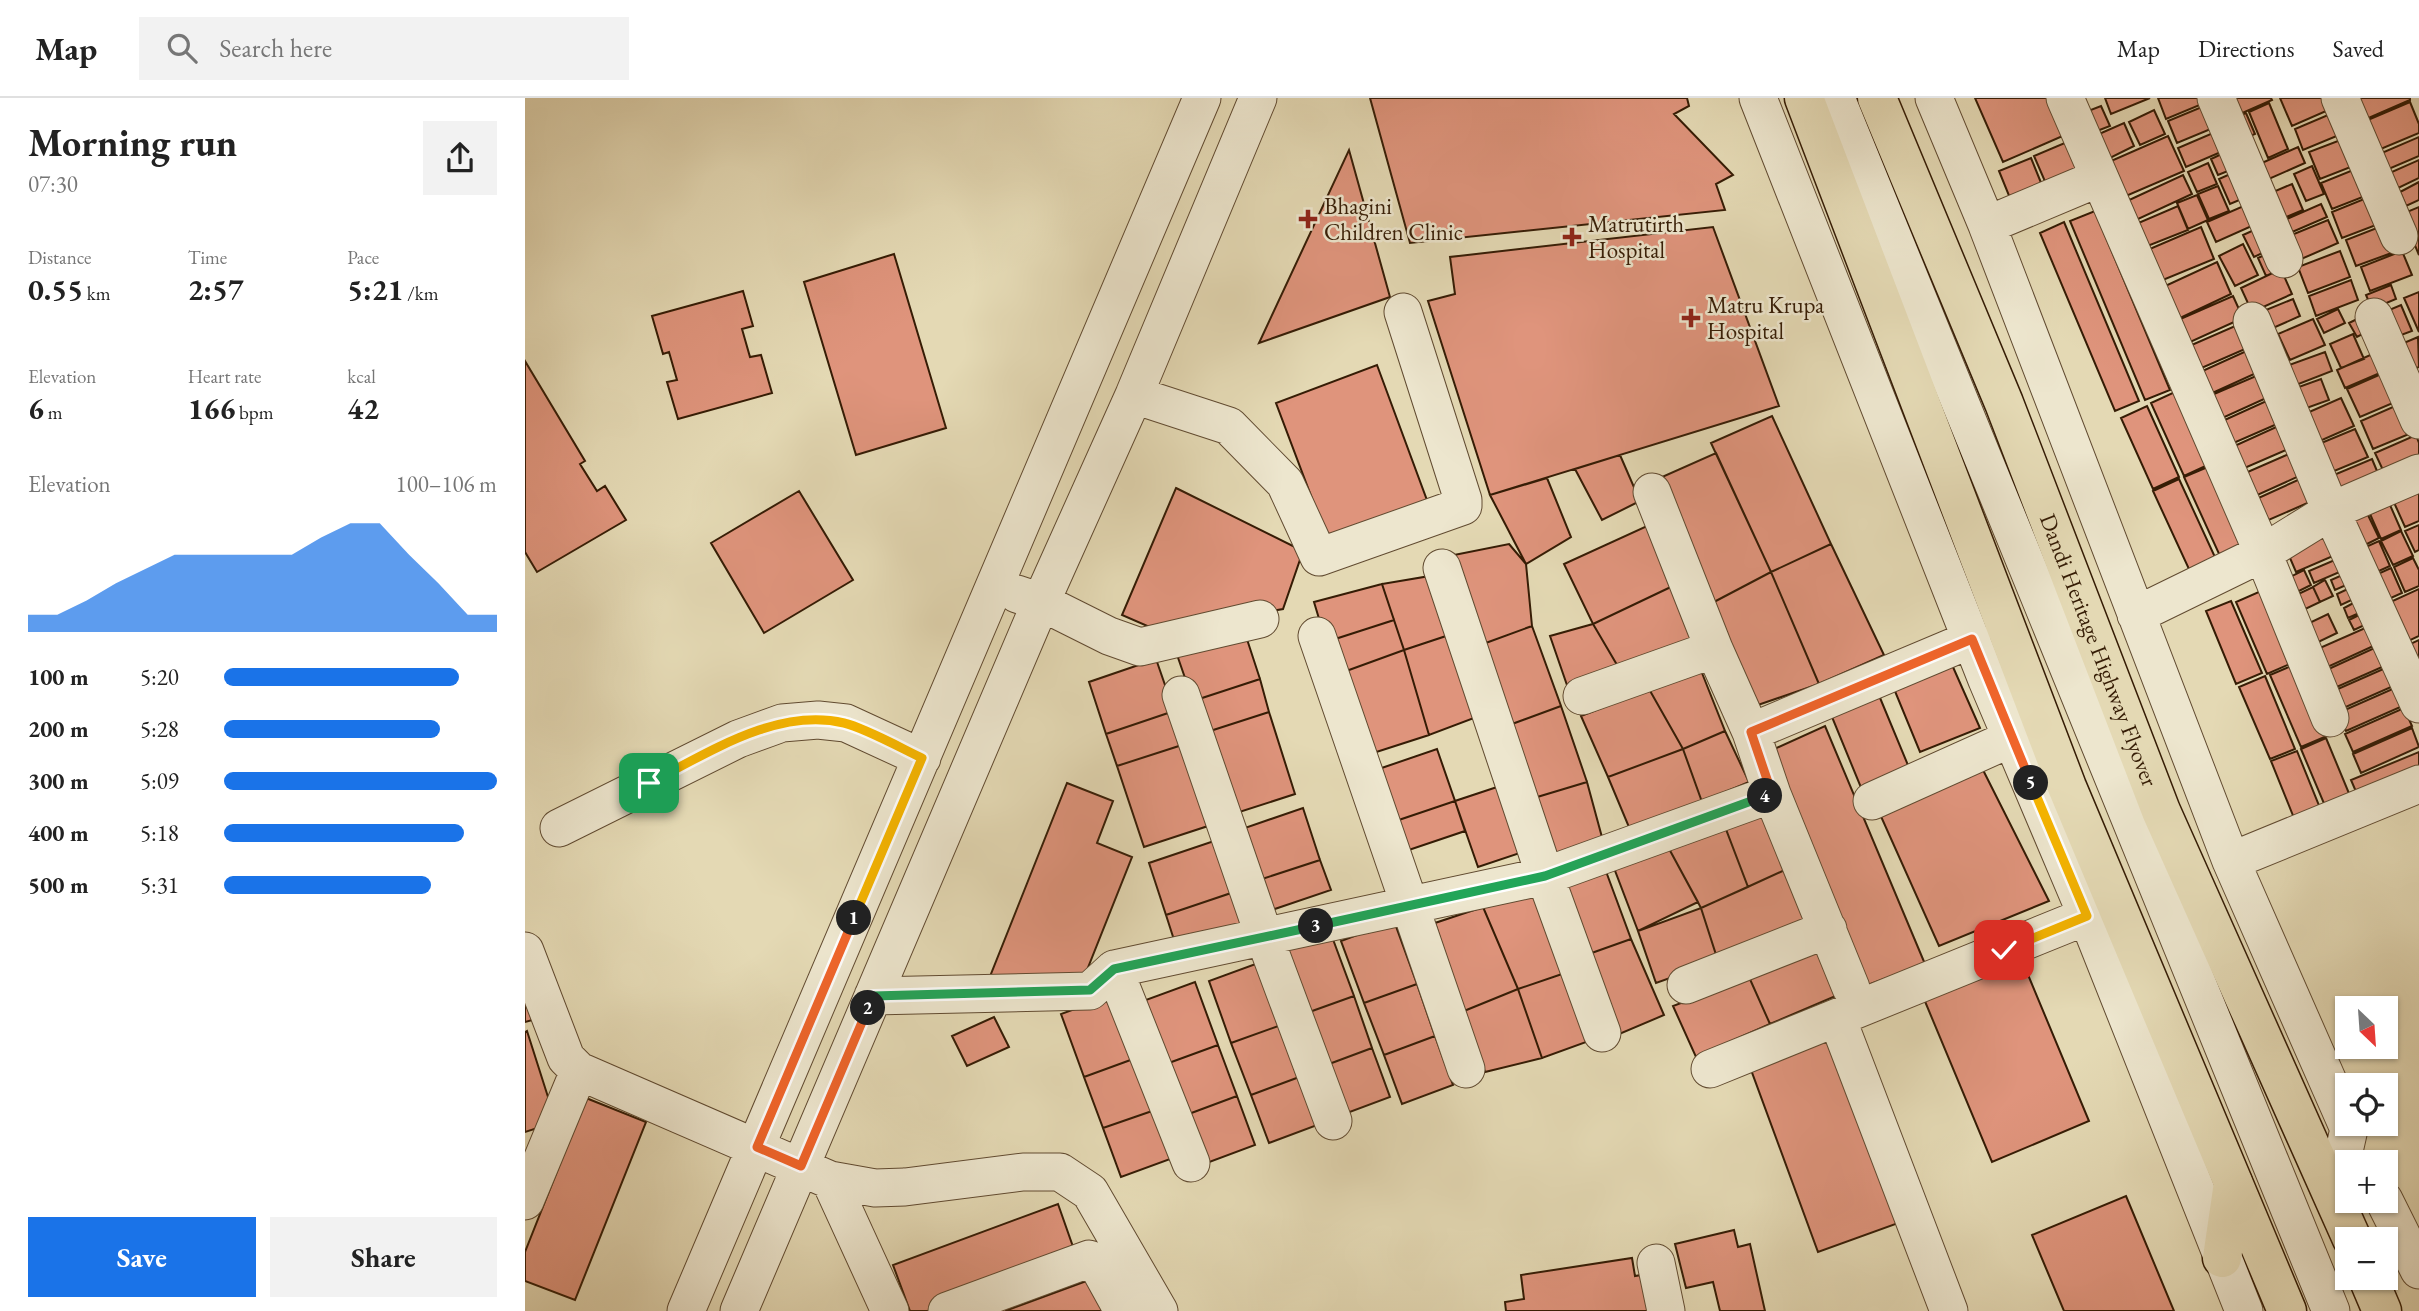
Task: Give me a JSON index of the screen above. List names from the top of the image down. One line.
{"streets":{"highway":["Dandi Heritage Highway Flyover"]},"places":{"health":["Bhagini Children Clinic","Matrutirth Hospital","Matru Krupa Hospital"]},"north":"bottom right","page":{"header":"Map","search":"Search here","nav":["Map","Directions","Saved"],"heading":["Morning run","07:30"],"stats":[["Distance","0.55 km"],["Time","2:57"],["Pace","5:21 /km"],["Elevation","6 m"],["Heart rate","166 bpm"],["kcal","42"]],"chart":["Elevation","100–106 m"],"list":[{"name":"100 m","note":"5:20"},{"name":"200 m","note":"5:28"},{"name":"300 m","note":"5:09"},{"name":"400 m","note":"5:18"},{"name":"500 m","note":"5:31"}],"pins":["5","4","1","3","2"],"map_buttons":["+","−"],"buttons":["Save","Share"]}}
